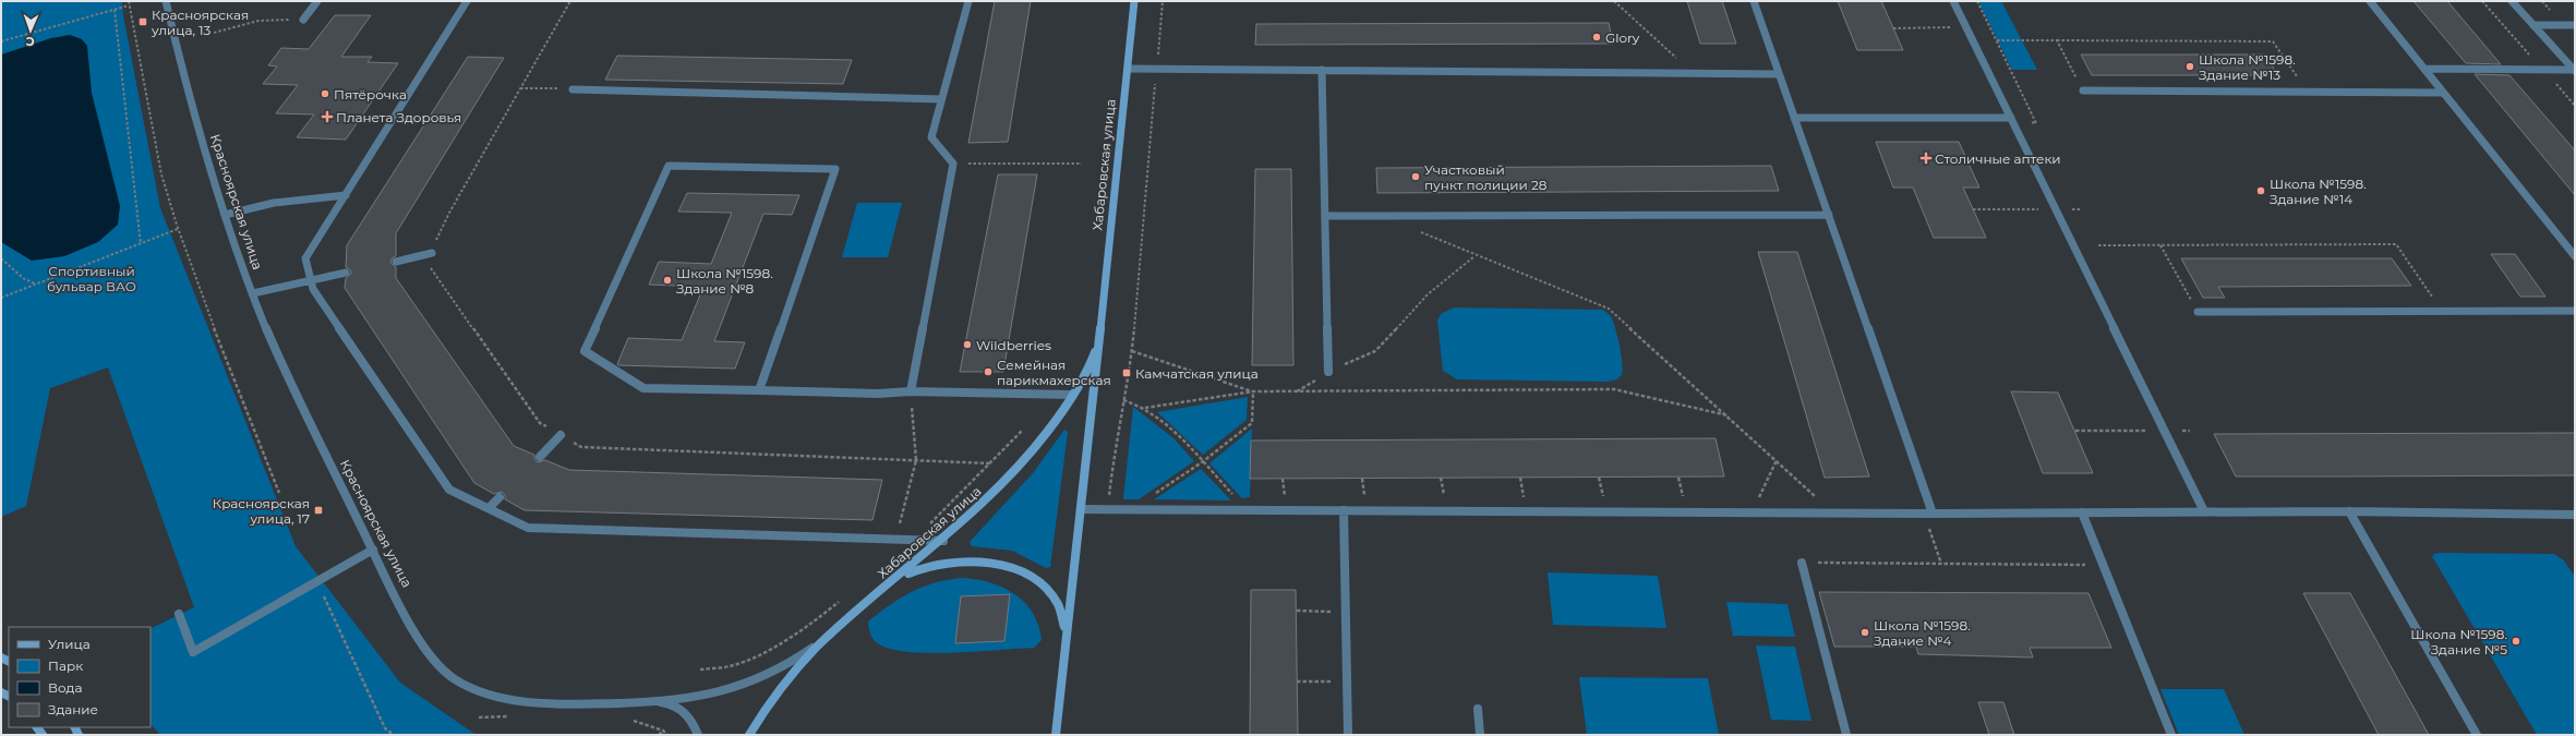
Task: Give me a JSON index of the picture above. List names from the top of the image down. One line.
{"streets":{"main road":["Хабаровская улица"],"street":["Красноярская улица"]},"crossings":[["Хабаровская улица","Красноярская улица"]],"parks":["Спортивный бульвар ВАО"],"places":{"transit":["Красноярская улица, 13","Камчатская улица","Красноярская улица, 17"],"other":["Glory","Школа №1598. Здание №13","Пятёрочка","Участковый пункт полиции 28","Школа №1598. Здание №14","Школа №1598. Здание №8","Wildberries","Семейная парикмахерская","Школа №1598. Здание №4","Школа №1598. Здание №5"],"health":["Планета Здоровья","Столичные аптеки"]},"legend":["Улица","Парк","Вода","Здание"],"north":"bottom"}
